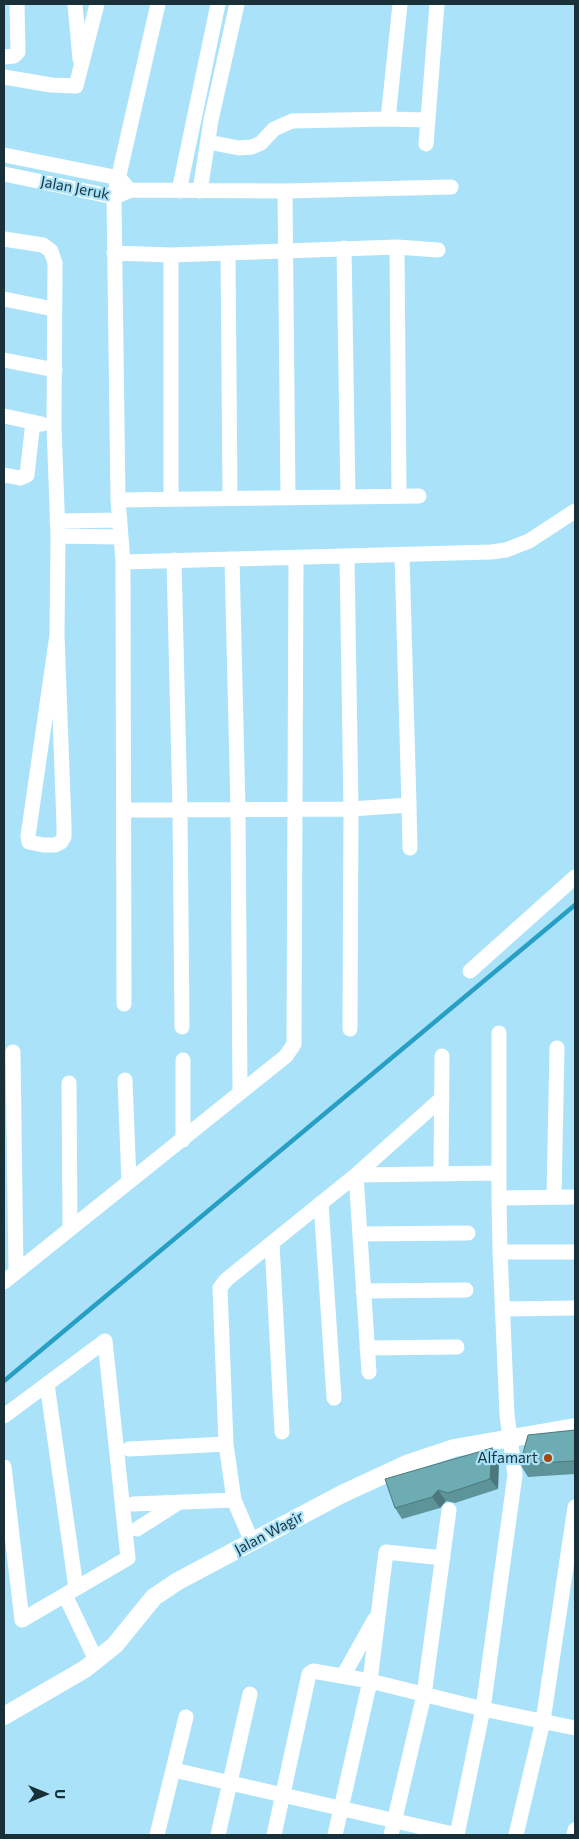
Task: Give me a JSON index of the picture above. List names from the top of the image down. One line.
{"streets":{"street":["Jalan Jeruk","Jalan Wagir"]},"places":["Alfamart"],"north":"right"}
